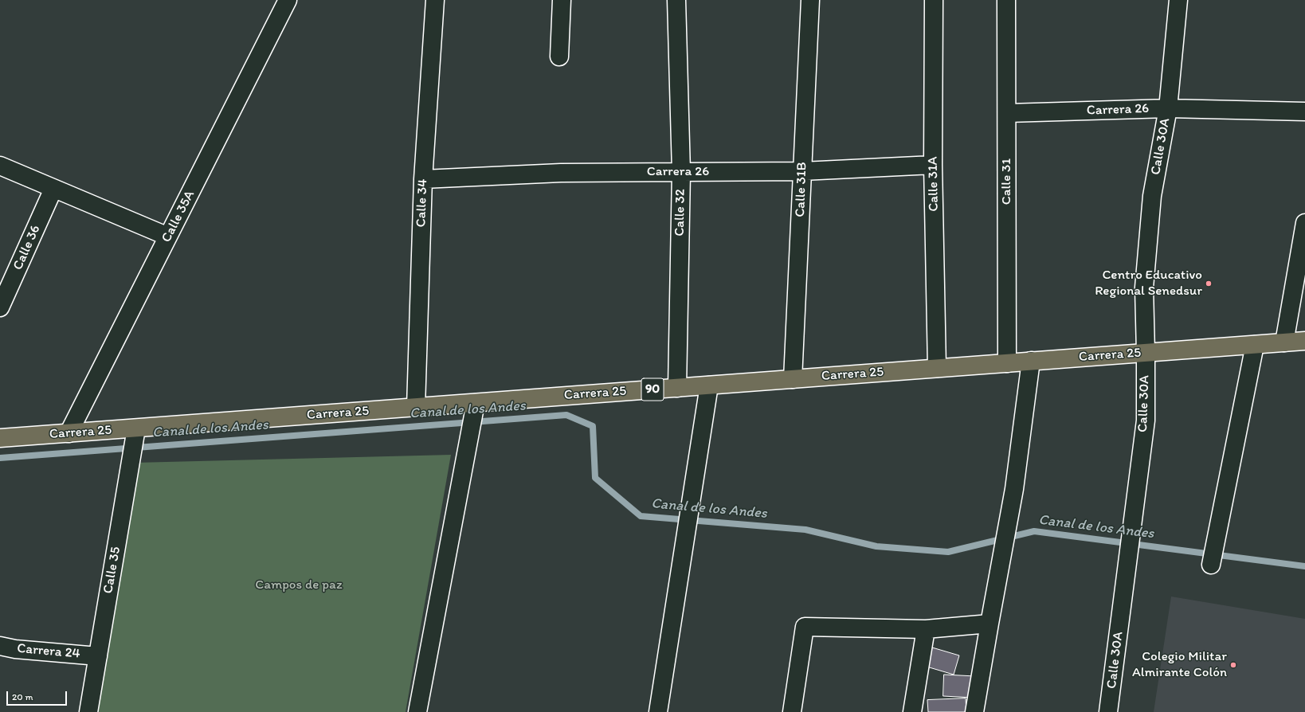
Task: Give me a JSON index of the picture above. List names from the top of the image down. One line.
{"streets":{"main road":["Carrera 25","90"],"street":["Carrera 26","Calle 30A","Calle 31","Calle 31A","Calle 31B","Calle 34","Calle 32","Calle 35A","Calle 36","Calle 35","Carrera 24"]},"crossings":[["Carrera 26","Calle 30A"],["Carrera 26","Calle 31"],["Carrera 26","Calle 31A"],["Carrera 26","Calle 31B"],["Carrera 26","Calle 34"],["Carrera 26","Calle 32"],["Calle 30A","Carrera 25"],["Calle 31","Carrera 25"],["Calle 31A","Carrera 25"],["Calle 31B","Carrera 25"],["Calle 34","Carrera 25"],["Calle 32","Carrera 25"],["Calle 35A","Carrera 25"],["Carrera 25","Calle 35"],["Calle 35","Carrera 24"]],"water":["Canal de los Andes"],"parks":["Campos de paz"],"places":["Centro Educativo Regional Senedsur","Colegio Militar Almirante Colón"],"scale_bar":"20 m"}
